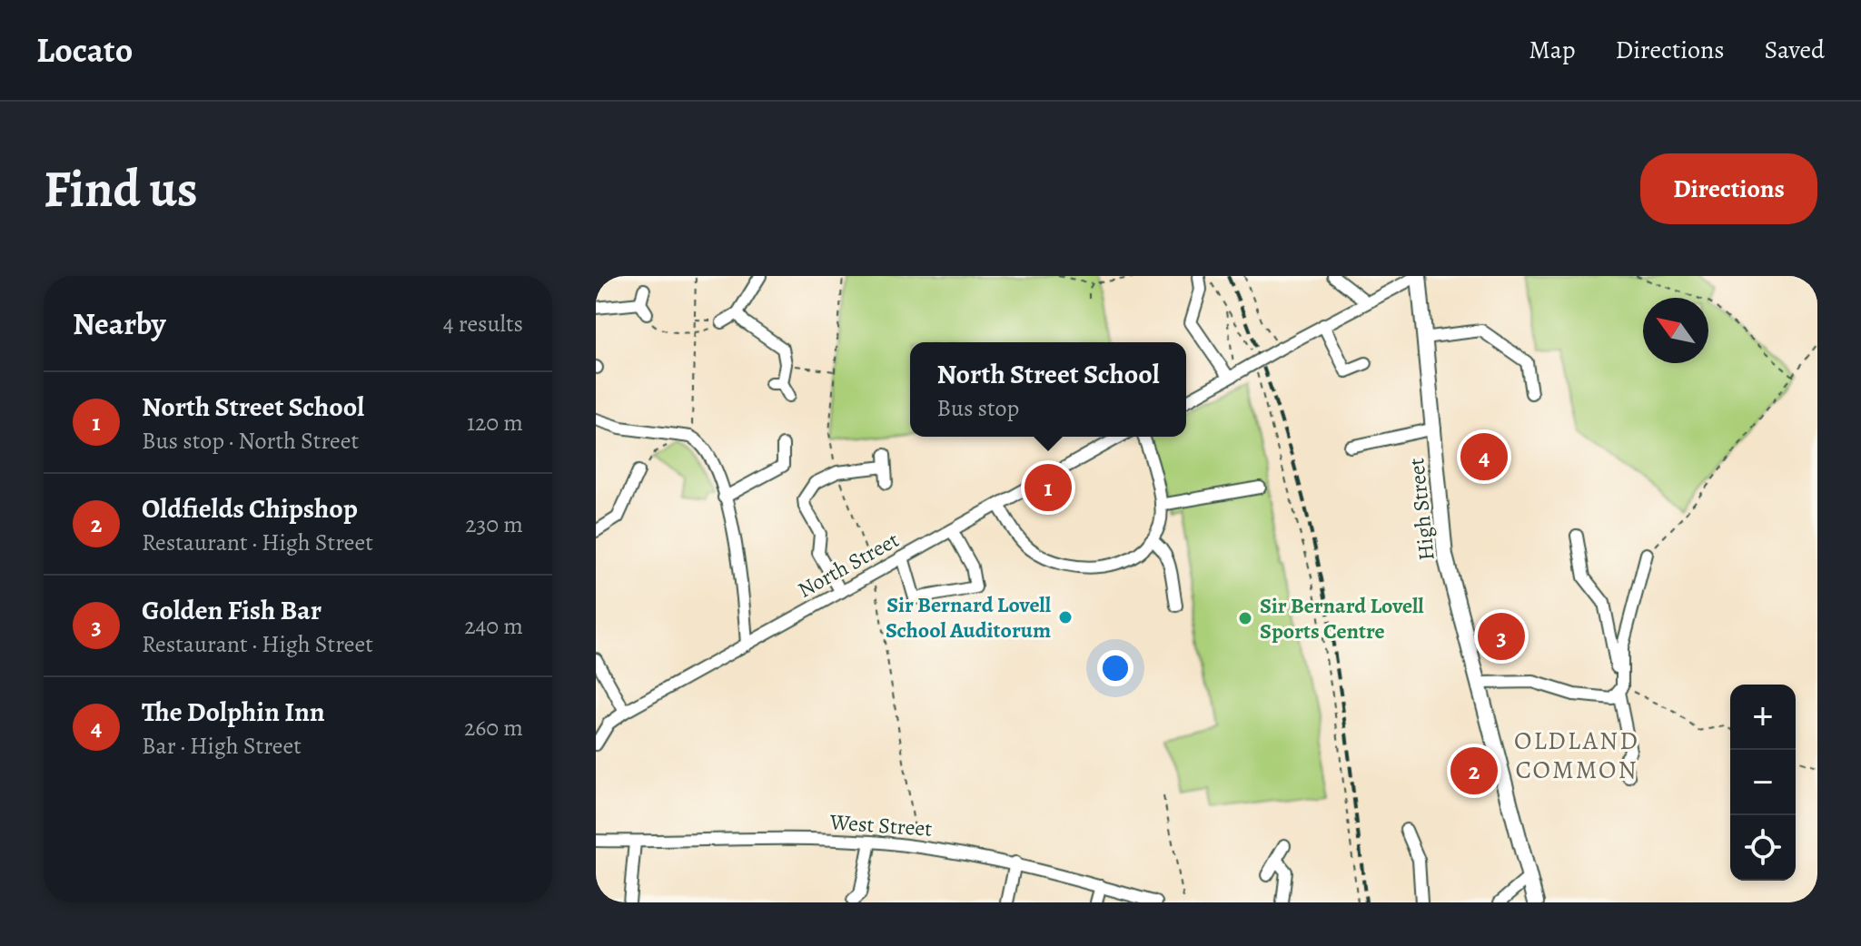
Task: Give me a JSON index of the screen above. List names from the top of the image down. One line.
{"streets":{"main road":["High Street"],"street":["North Street","West Street"]},"districts":["OLDLAND COMMON"],"places":["Sir Bernard Lovell School Auditorum","Sir Bernard Lovell Sports Centre"],"north":"top left","page":{"header":"Locato","nav":["Map","Directions","Saved"],"buttons":"Directions","title":"Find us","heading":["Nearby","4 results"],"popup":["North Street School","Bus stop"],"list":[{"mark":"1","name":"North Street School","note":"Bus stop · North Street","value":"120 m"},{"mark":"2","name":"Oldfields Chipshop","note":"Restaurant · High Street","value":"230 m"},{"mark":"3","name":"Golden Fish Bar","note":"Restaurant · High Street","value":"240 m"},{"mark":"4","name":"The Dolphin Inn","note":"Bar · High Street","value":"260 m"}],"pins":["4","1","3","2"],"map_buttons":["+","−"]}}
